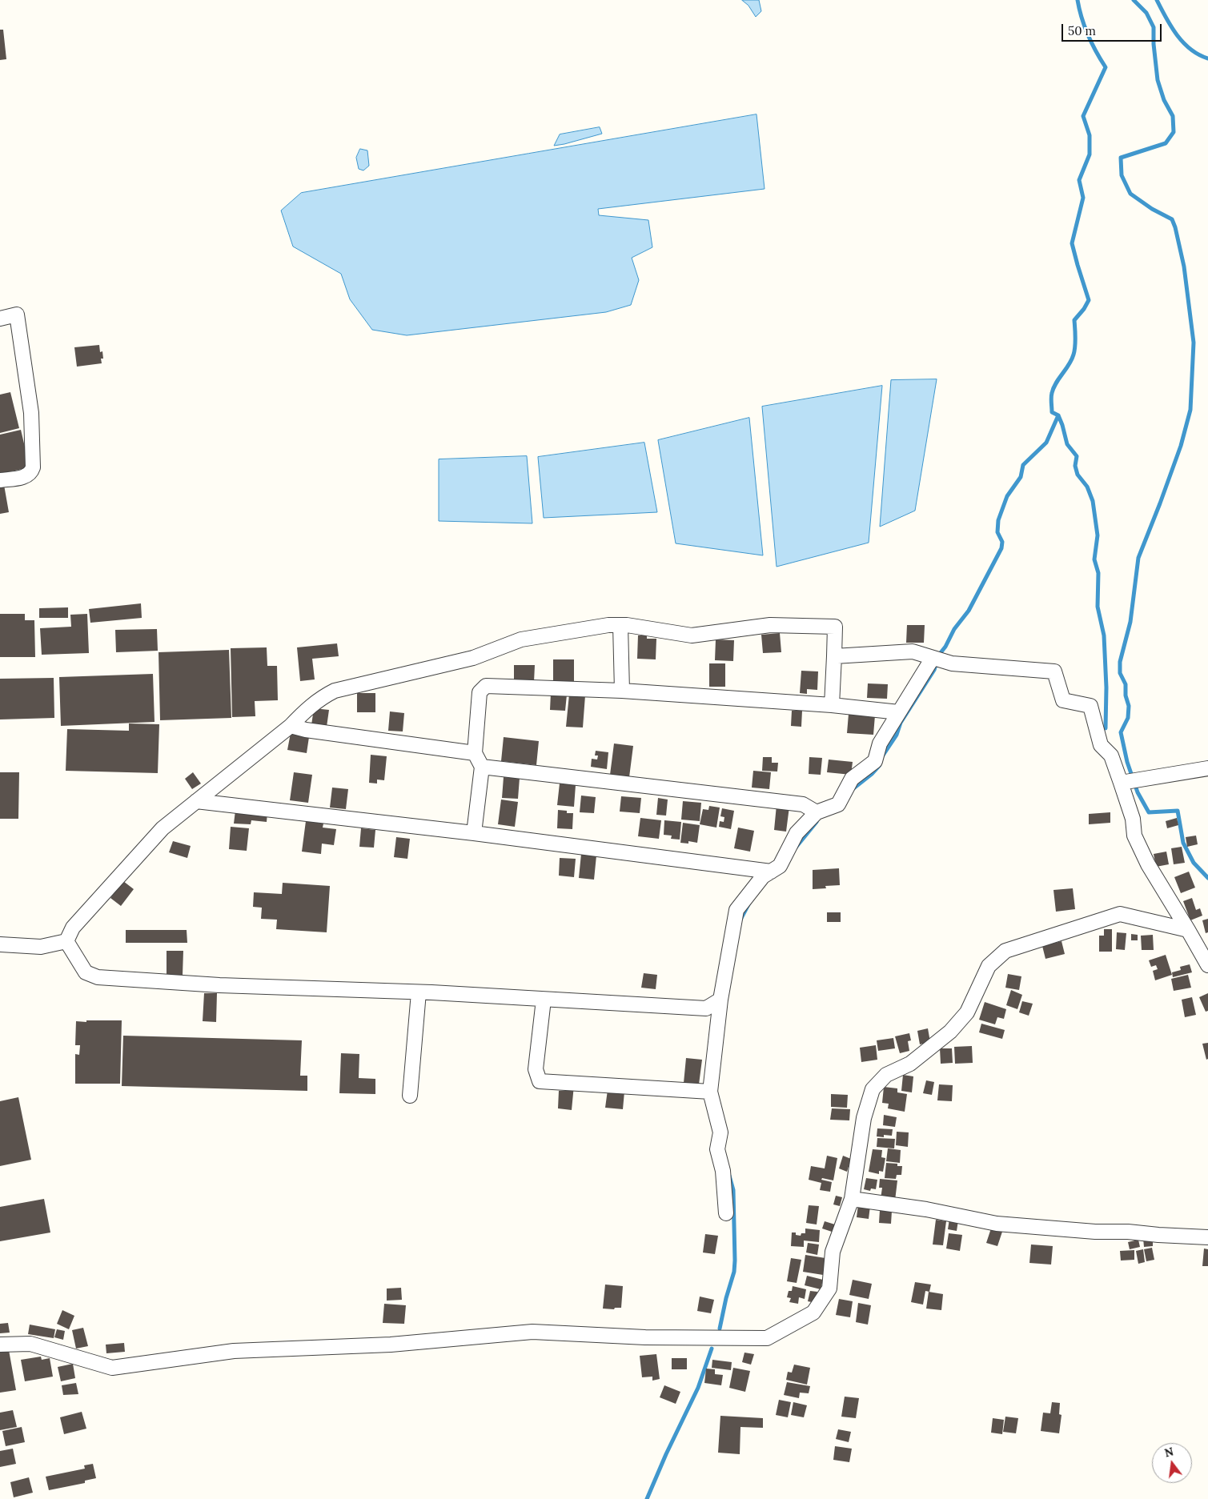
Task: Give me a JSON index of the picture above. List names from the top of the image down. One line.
{"scale_bar":"50 m","north":"top"}
